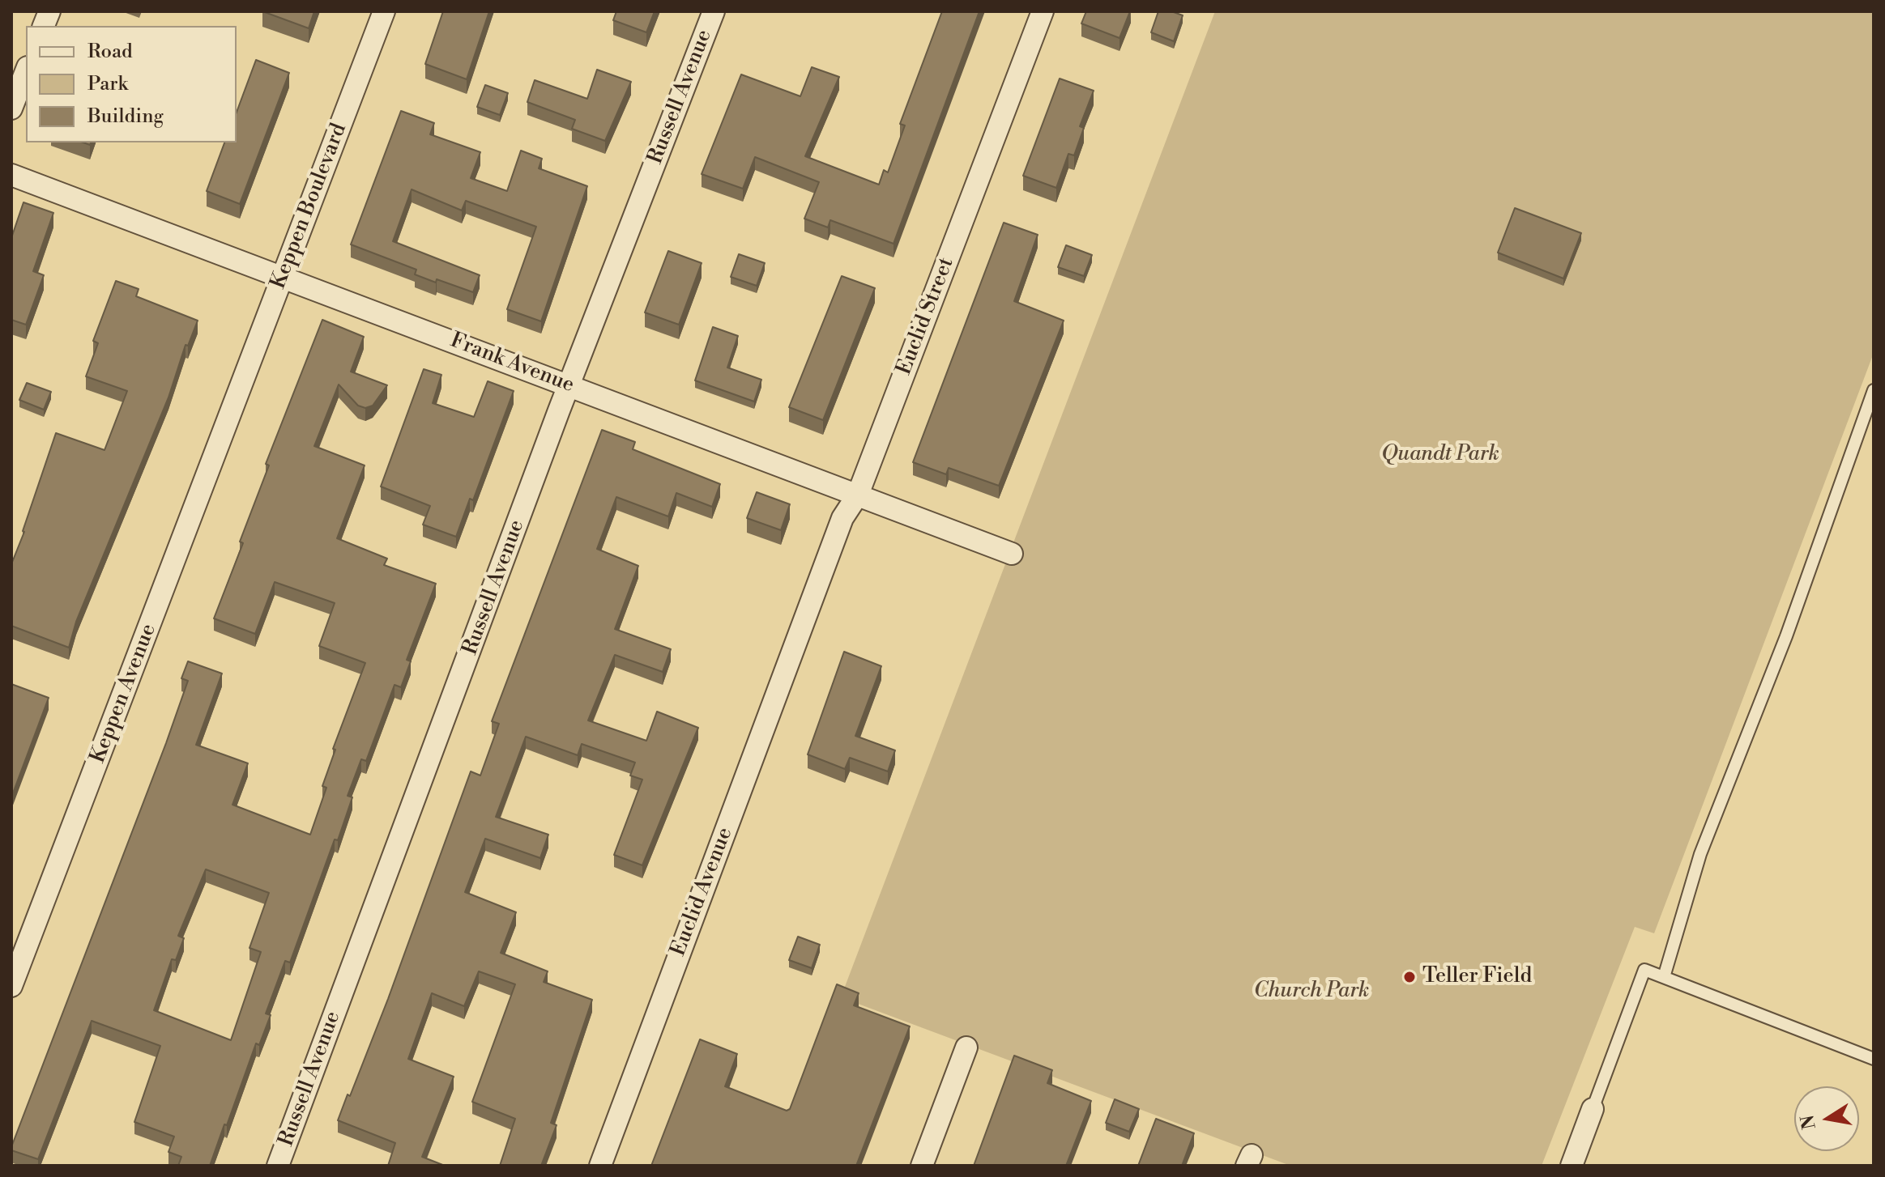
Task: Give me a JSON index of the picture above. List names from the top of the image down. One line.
{"streets":{"street":["Russell Avenue","Keppen Boulevard","Euclid Street","Frank Avenue","Keppen Avenue","Euclid Avenue"]},"crossings":[["Russell Avenue","Frank Avenue"],["Keppen Boulevard","Frank Avenue"],["Keppen Boulevard","Keppen Avenue"],["Euclid Street","Frank Avenue"],["Euclid Street","Euclid Avenue"]],"parks":["Quandt Park","Church Park"],"places":["Teller Field"],"legend":["Road","Park","Building"],"north":"left"}
